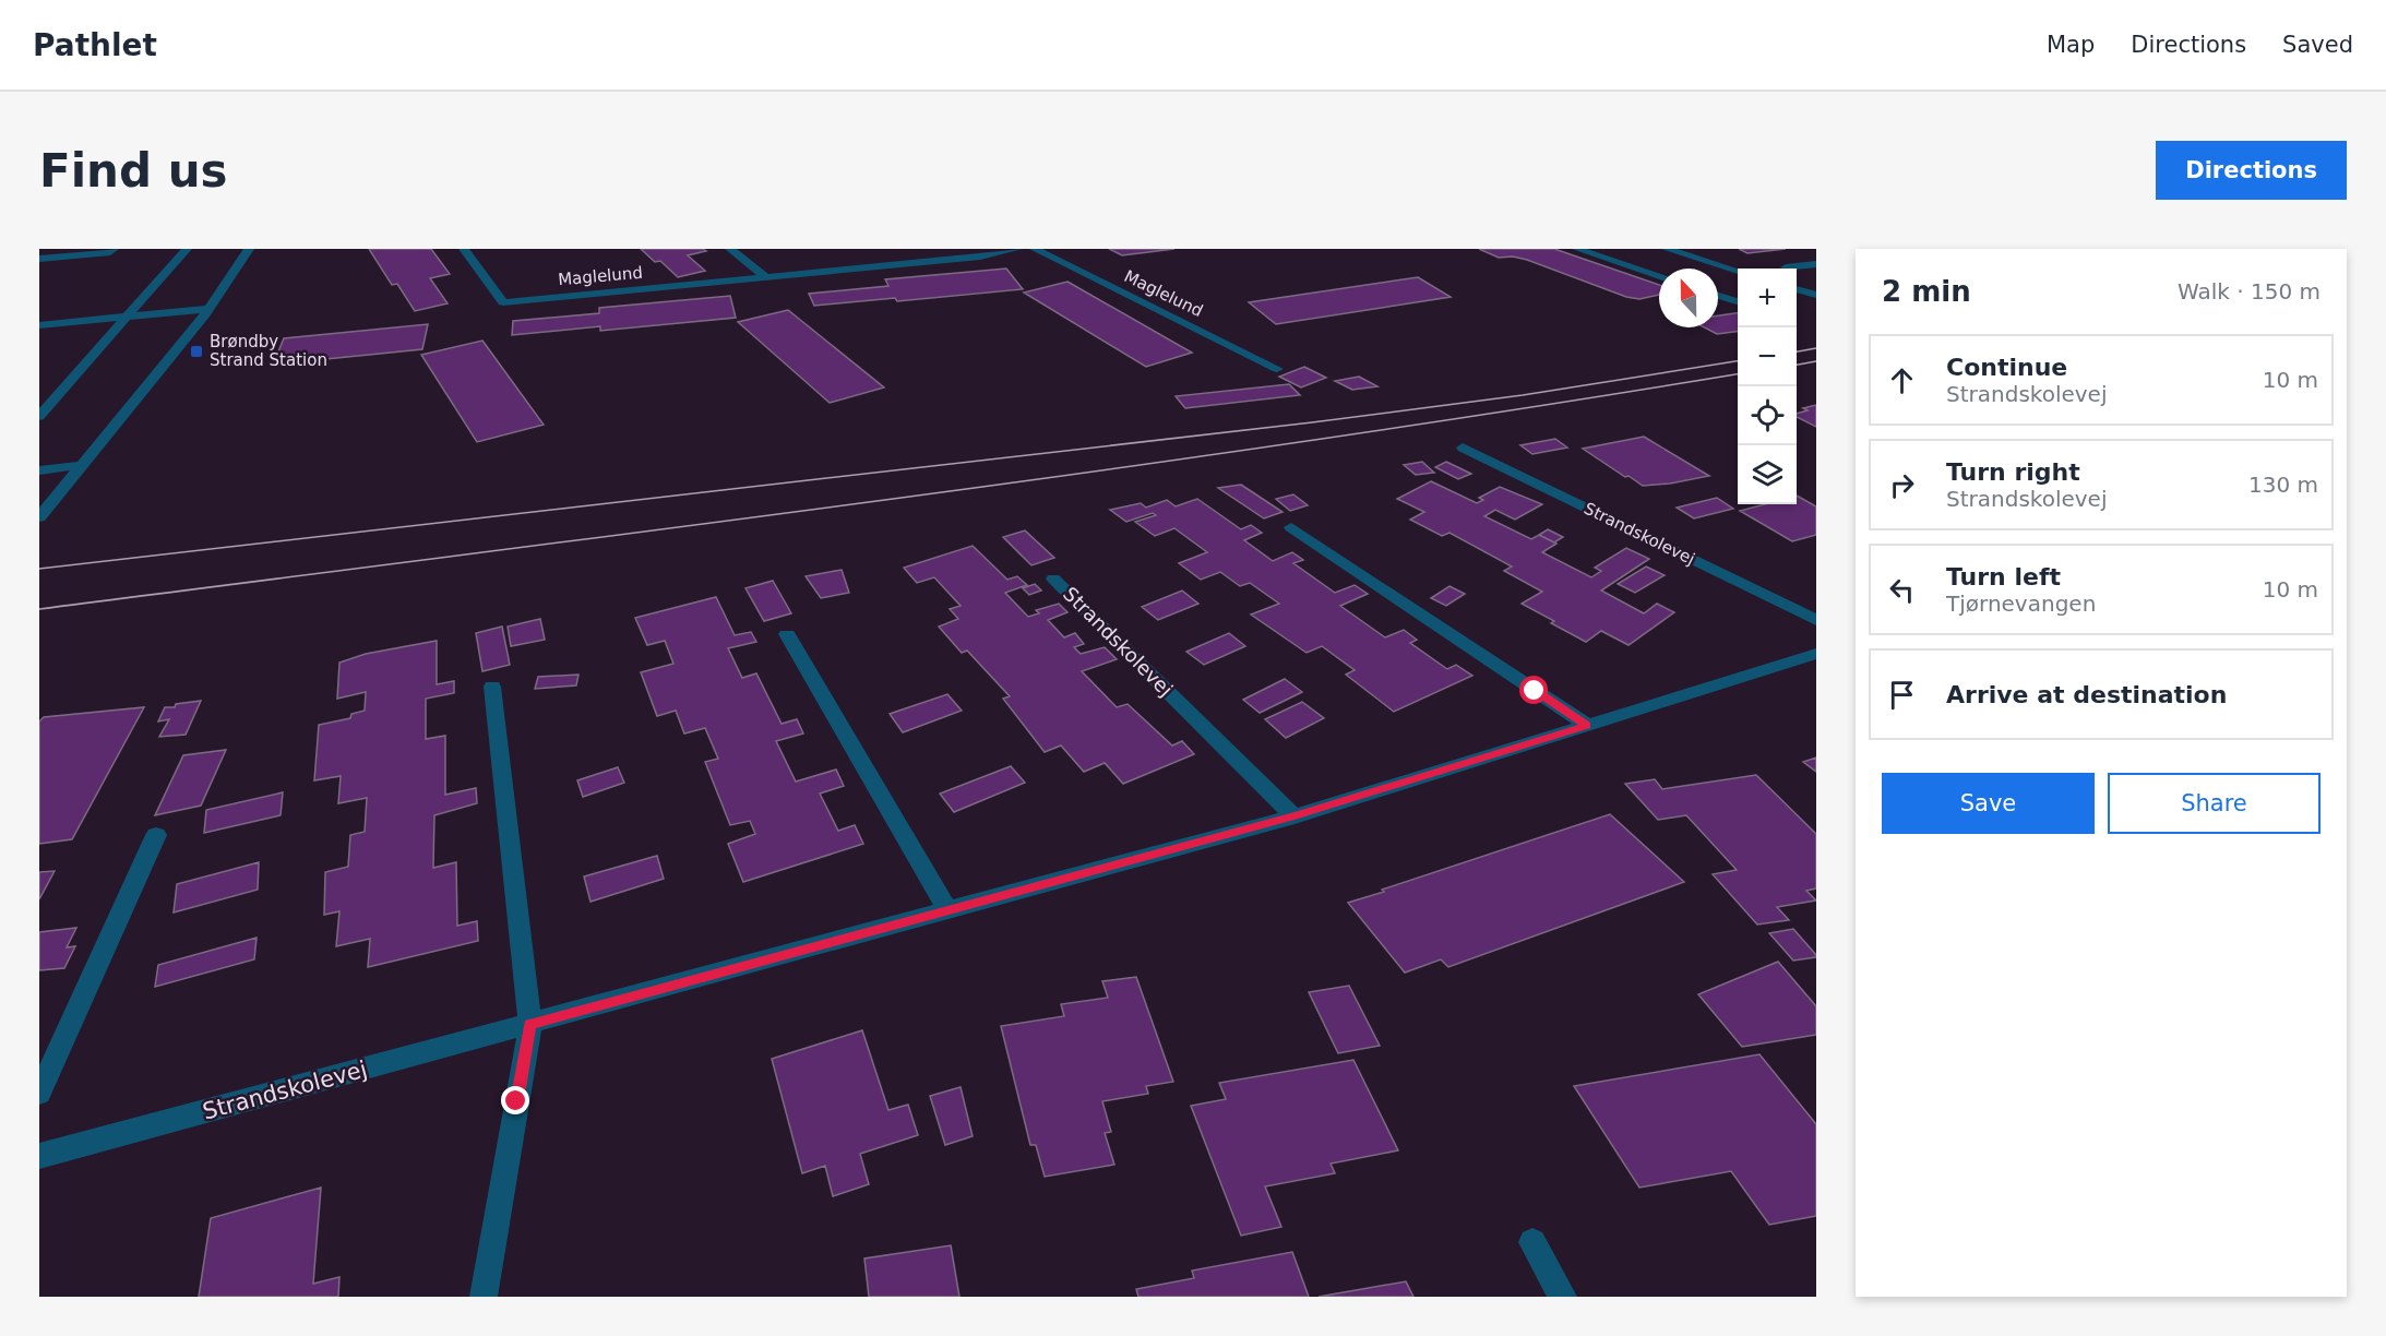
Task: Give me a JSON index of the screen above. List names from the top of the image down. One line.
{"streets":{"street":["Maglelund","Strandskolevej"]},"places":{"transit":["Brøndby Strand Station"]},"north":"top","page":{"header":"Pathlet","nav":["Map","Directions","Saved"],"buttons":["Directions",["Save","Share"]],"title":"Find us","heading":["2 min","Walk · 150 m"],"map_buttons":["+","−"],"list":[["Continue","Strandskolevej","10 m"],["Turn right","Strandskolevej","130 m"],["Turn left","Tjørnevangen","10 m"],"Arrive at destination"]}}
